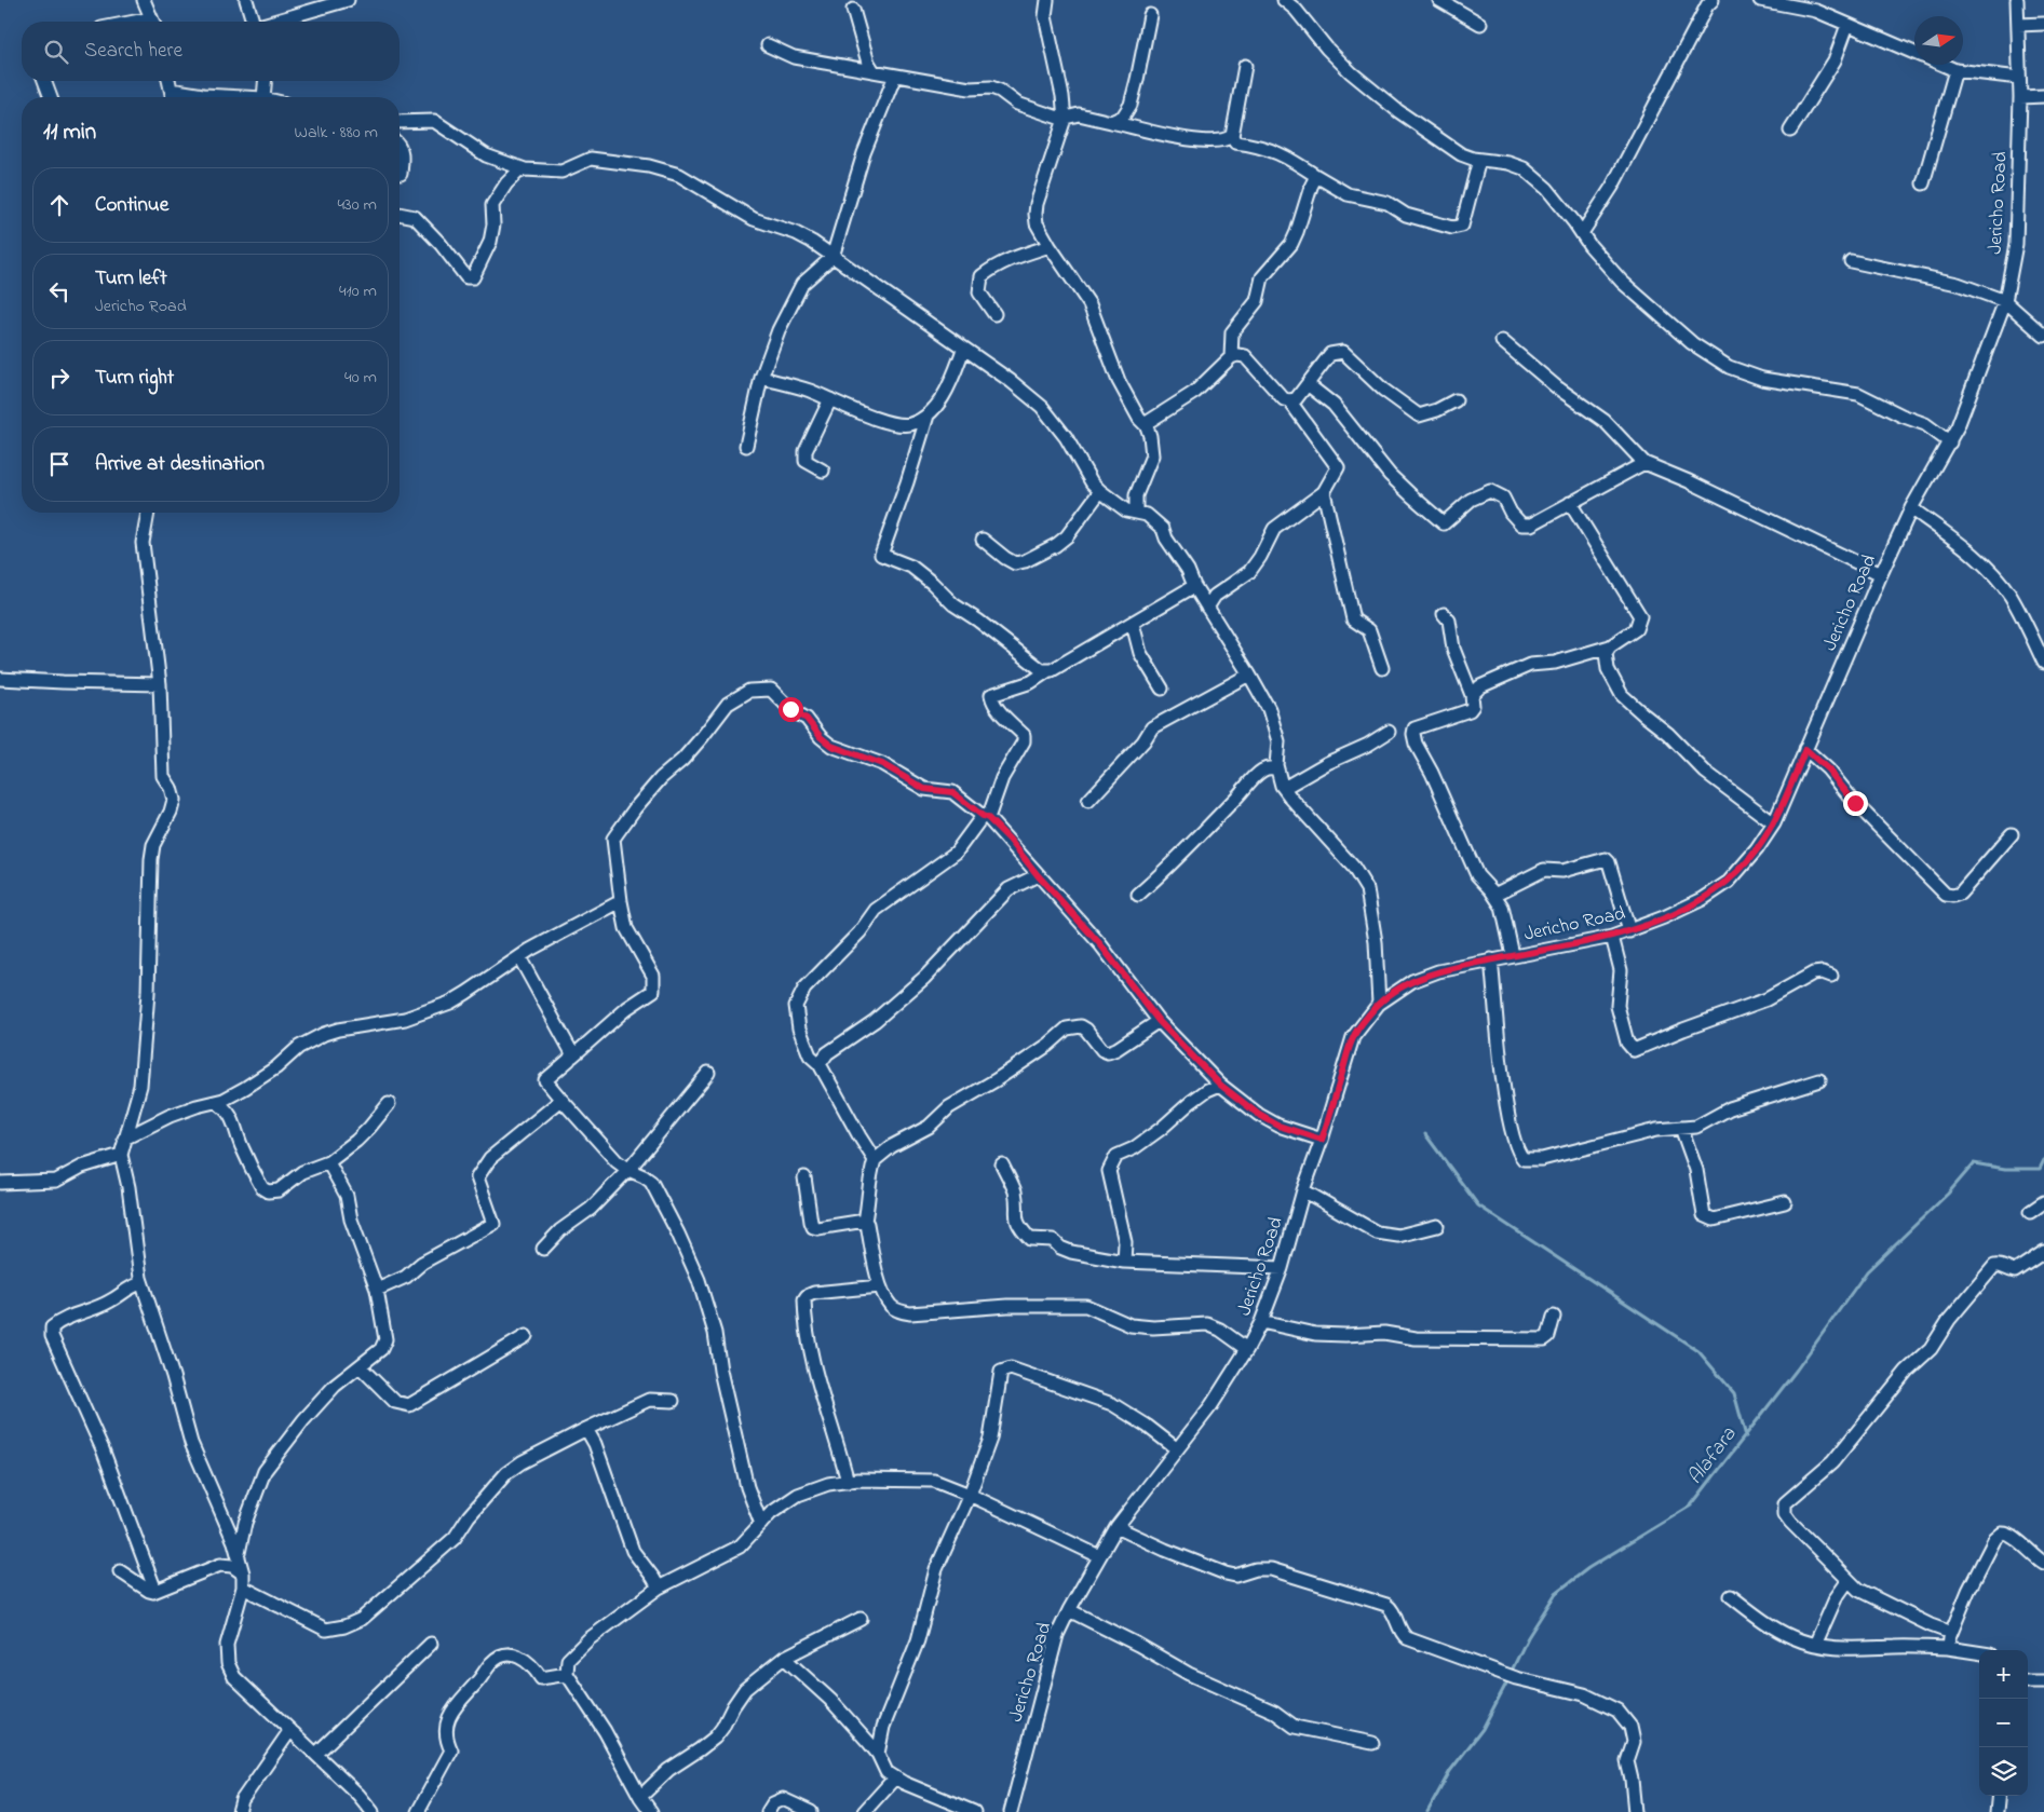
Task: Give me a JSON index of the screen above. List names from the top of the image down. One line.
{"streets":{"street":["Jericho Road"]},"water":["Alafara"],"north":"right","page":{"search":"Search here","heading":["11 min","Walk · 880 m"],"list":[["Continue","430 m"],["Turn left","Jericho Road","410 m"],["Turn right","40 m"],"Arrive at destination"],"map_buttons":["+","−"]}}
